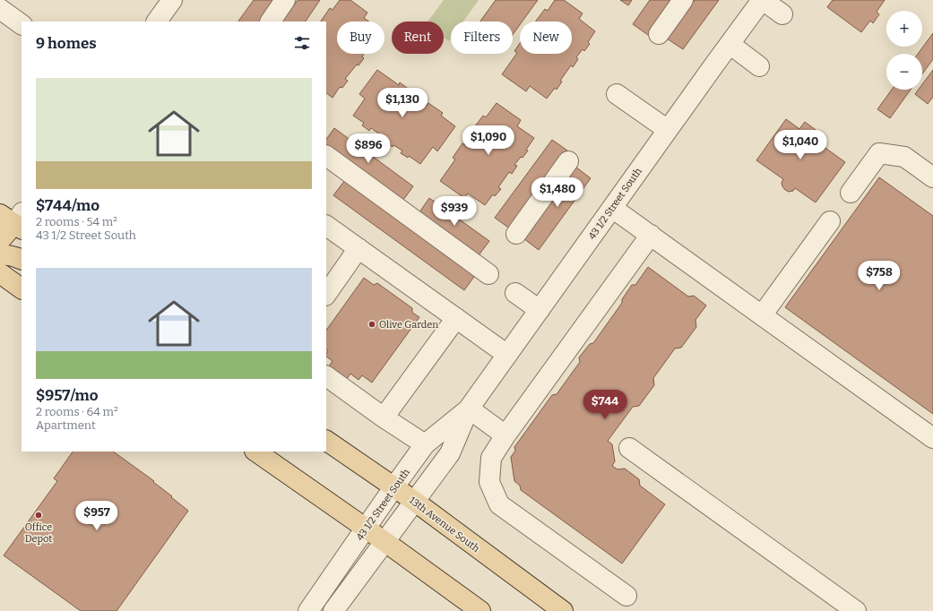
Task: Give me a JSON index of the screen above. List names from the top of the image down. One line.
{"streets":{"main road":["13th Avenue South"],"street":["43 1/2 Street South"]},"crossings":[["43 1/2 Street South","13th Avenue South"]],"places":["Olive Garden","Office Depot"],"page":{"map_buttons":["+","−"],"chip":["Buy","Rent","Filters","New"],"heading":"9 homes","list":[{"name":"$744/mo","note":"2 rooms · 54 m² · 43 1/2 Street South"},{"name":"$957/mo","note":"2 rooms · 64 m² · Apartment"}],"price":["$1,130","$1,090","$1,040","$896","$1,480","$939","$758","$744","$957"]}}
